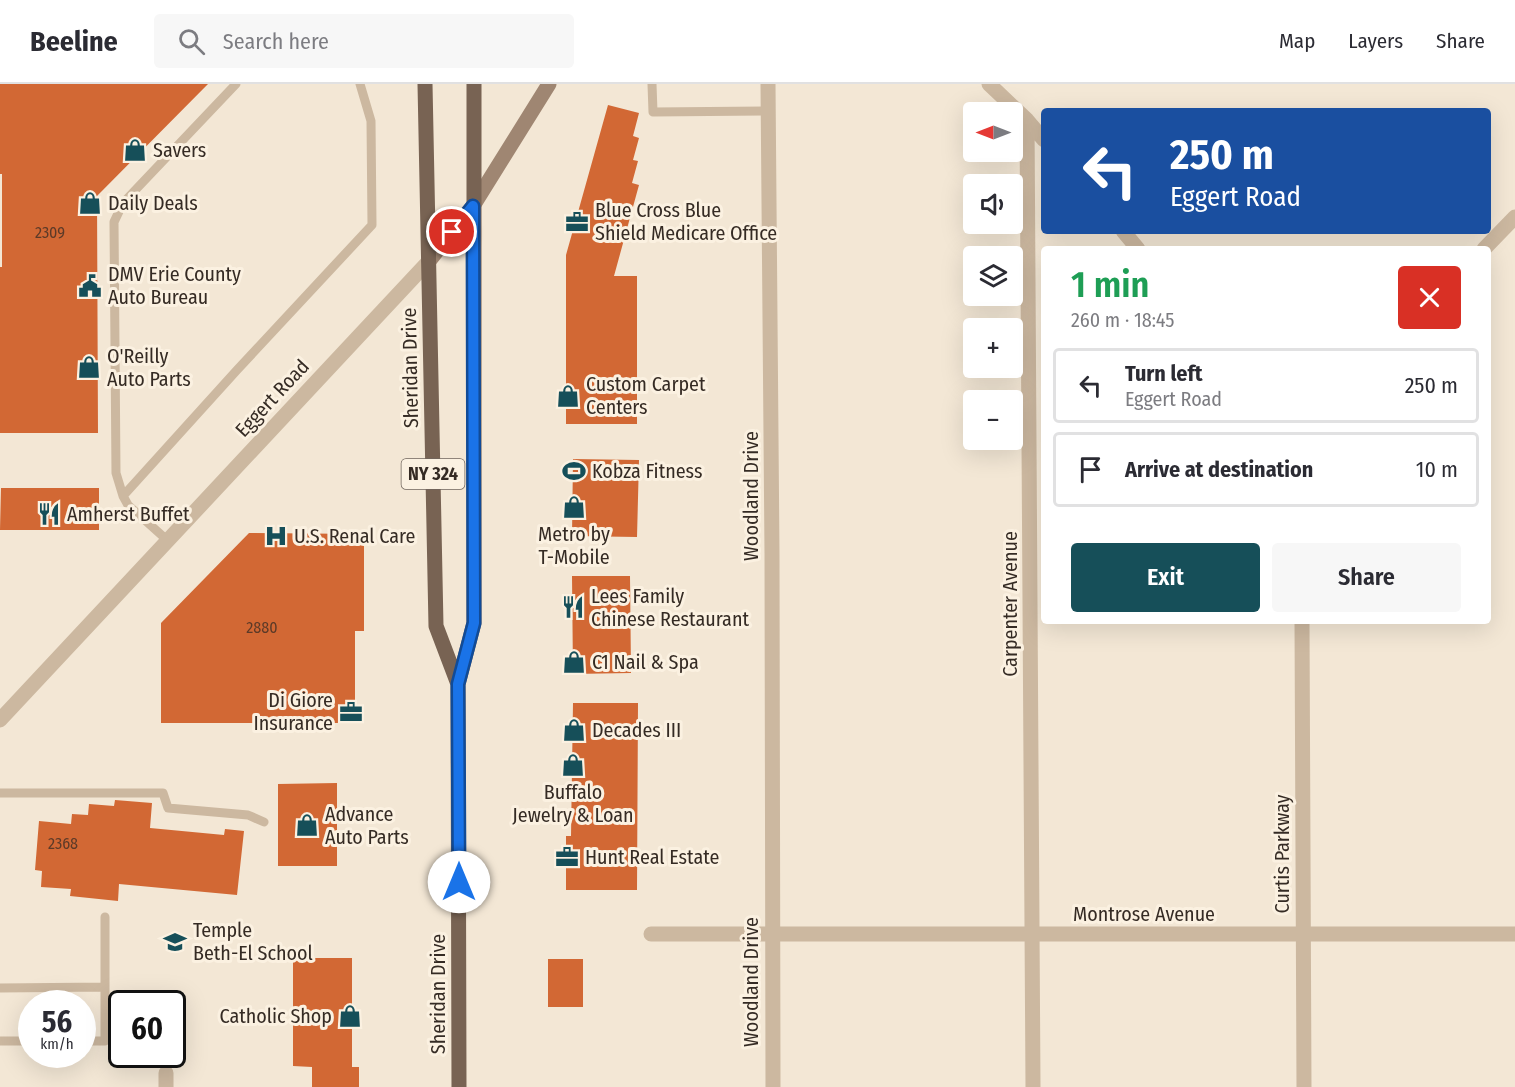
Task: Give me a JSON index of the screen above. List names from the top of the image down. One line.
{"streets":{"main road":["Sheridan Drive","Eggert Road","NY 324"],"street":["Woodland Drive","Carpenter Avenue","Curtis Parkway","Montrose Avenue"]},"crossings":[["Sheridan Drive","Eggert Road"],["Woodland Drive","Montrose Avenue"],["Carpenter Avenue","Montrose Avenue"],["Curtis Parkway","Montrose Avenue"]],"places":{"shop":["Savers","Daily Deals","O'Reilly Auto Parts","Custom Carpet Centers","Metro by T-Mobile","C1 Nail & Spa","Decades III","Buffalo Jewelry & Loan","Advance Auto Parts","Catholic Shop"],"office":["Blue Cross Blue Shield Medicare Office","Di Giore Insurance","Hunt Real Estate"],"public building":["DMV Erie County Auto Bureau"],"sports":["Kobza Fitness"],"restaurant":["Amherst Buffet","Lees Family Chinese Restaurant"],"hospital":["U.S. Renal Care"],"school or university":["Temple Beth-El School"]},"house_numbers":["2309","2880","2368"],"north":"left","page":{"header":"Beeline","search":"Search here","nav":["Map","Layers","Share"],"map_buttons":["+","−"],"turn":["250 m","Eggert Road"],"heading":["1 min","260 m · 18:45"],"list":[{"name":"Turn left","note":"Eggert Road","value":"250 m"},{"name":"Arrive at destination","value":"10 m"}],"buttons":["Exit","Share"],"speed":"56 km/h","limit":"60"}}
